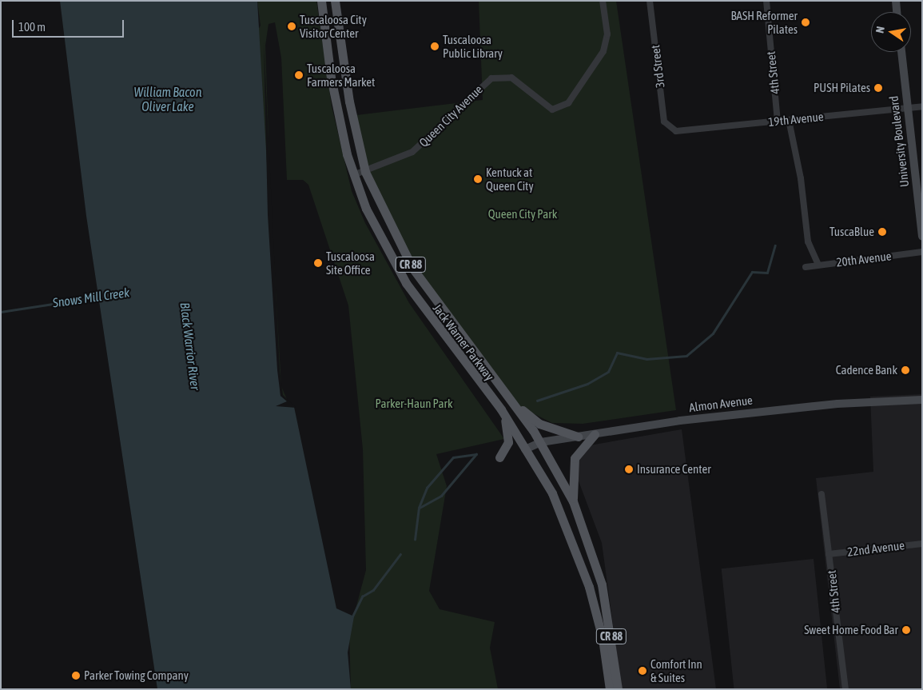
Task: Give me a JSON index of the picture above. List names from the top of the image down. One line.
{"streets":{"main road":["University Boulevard","CR 88","Jack Warner Parkway","Almon Avenue"],"street":["3rd Street","4th Street","Queen City Avenue","19th Avenue","20th Avenue","22nd Avenue"]},"crossings":[["3rd Street","19th Avenue"],["4th Street","19th Avenue"],["4th Street","22nd Avenue"],["Queen City Avenue","Jack Warner Parkway"],["19th Avenue","University Boulevard"],["Jack Warner Parkway","Almon Avenue"]],"water":["William Bacon Oliver Lake","Snows Mill Creek","Black Warrior River"],"parks":["Queen City Park","Parker-Haun Park"],"places":["BASH Reformer Pilates","Tuscaloosa City Visitor Center","Tuscaloosa Public Library","Tuscaloosa Farmers Market","PUSH Pilates","Kentuck at Queen City","TuscaBlue","Tuscaloosa Site Office","Cadence Bank","Insurance Center","Sweet Home Food Bar","Comfort Inn & Suites","Parker Towing Company"],"scale_bar":"100 m","north":"left"}
